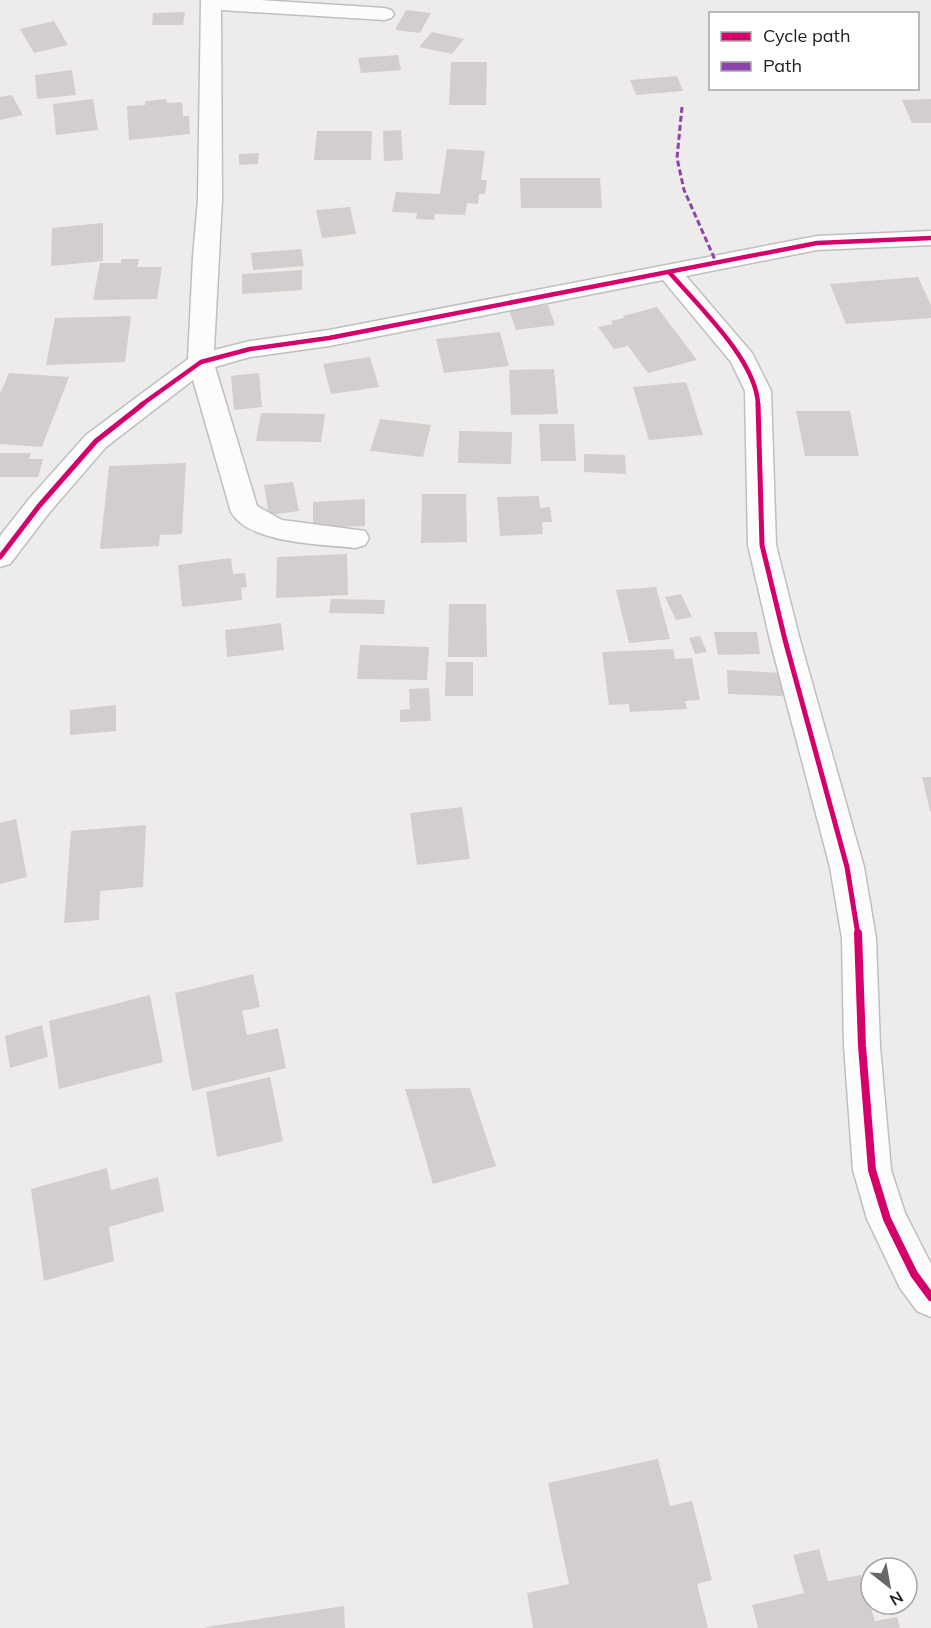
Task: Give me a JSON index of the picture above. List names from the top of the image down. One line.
{"legend":["Cycle path","Path"],"north":"bottom right"}
